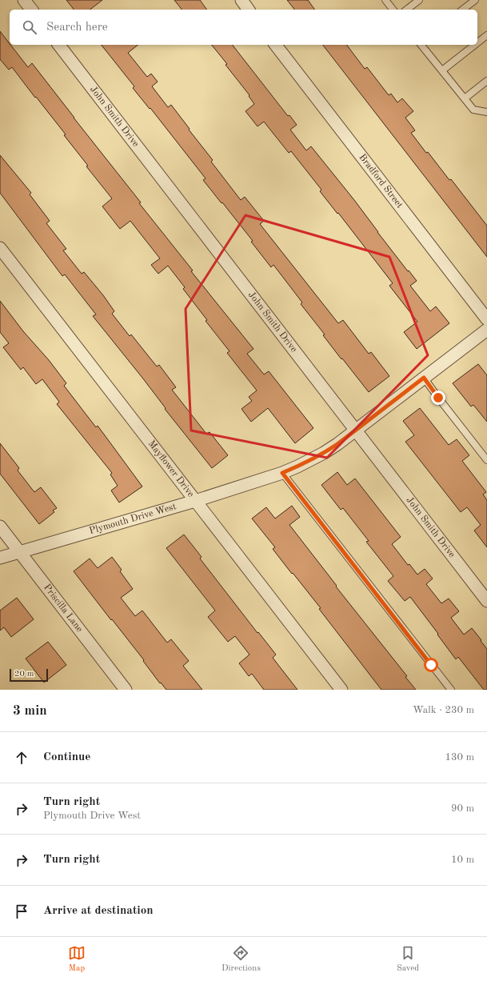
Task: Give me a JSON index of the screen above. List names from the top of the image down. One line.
{"streets":{"street":["John Smith Drive","Bradford Street","Mayflower Drive","Plymouth Drive West","Priscilla Lane"]},"crossings":[["John Smith Drive","Plymouth Drive West"],["Mayflower Drive","Plymouth Drive West"],["Plymouth Drive West","Priscilla Lane"]],"scale_bar":"20 m","page":{"search":"Search here","scale":"20 m","heading":["3 min","Walk · 230 m"],"list":[["Continue","130 m"],["Turn right","Plymouth Drive West","90 m"],["Turn right","10 m"],"Arrive at destination"],"nav":["Map","Directions","Saved"]}}
